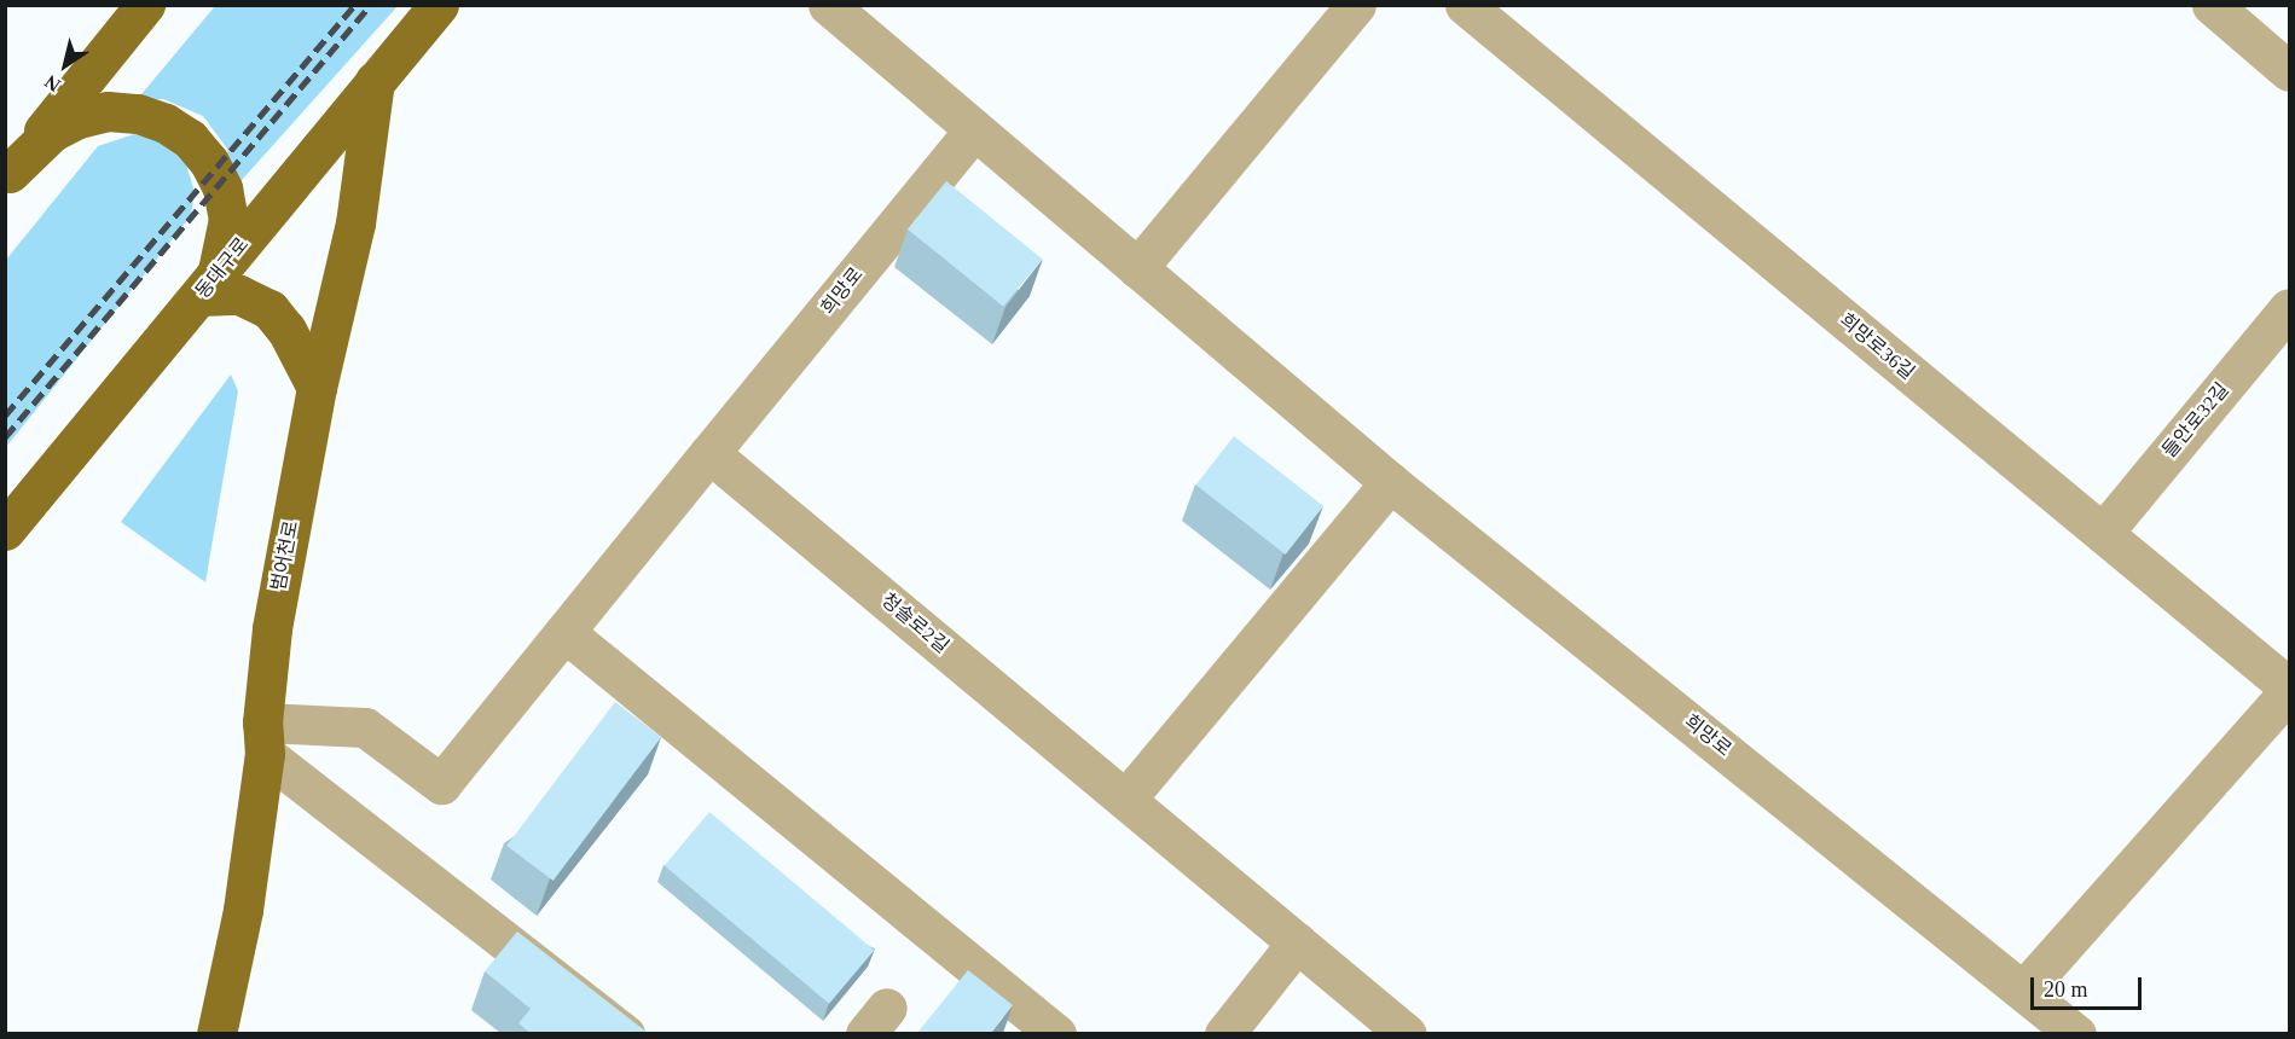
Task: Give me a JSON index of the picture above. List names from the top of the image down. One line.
{"streets":{"main road":["동대구로","범어천로"],"street":["희망로","희망로36길","들안로32길","청솔로2길"]},"crossings":[["동대구로","범어천로"],["희망로","청솔로2길"],["희망로36길","들안로32길"]],"scale_bar":"20 m","north":"bottom left"}
